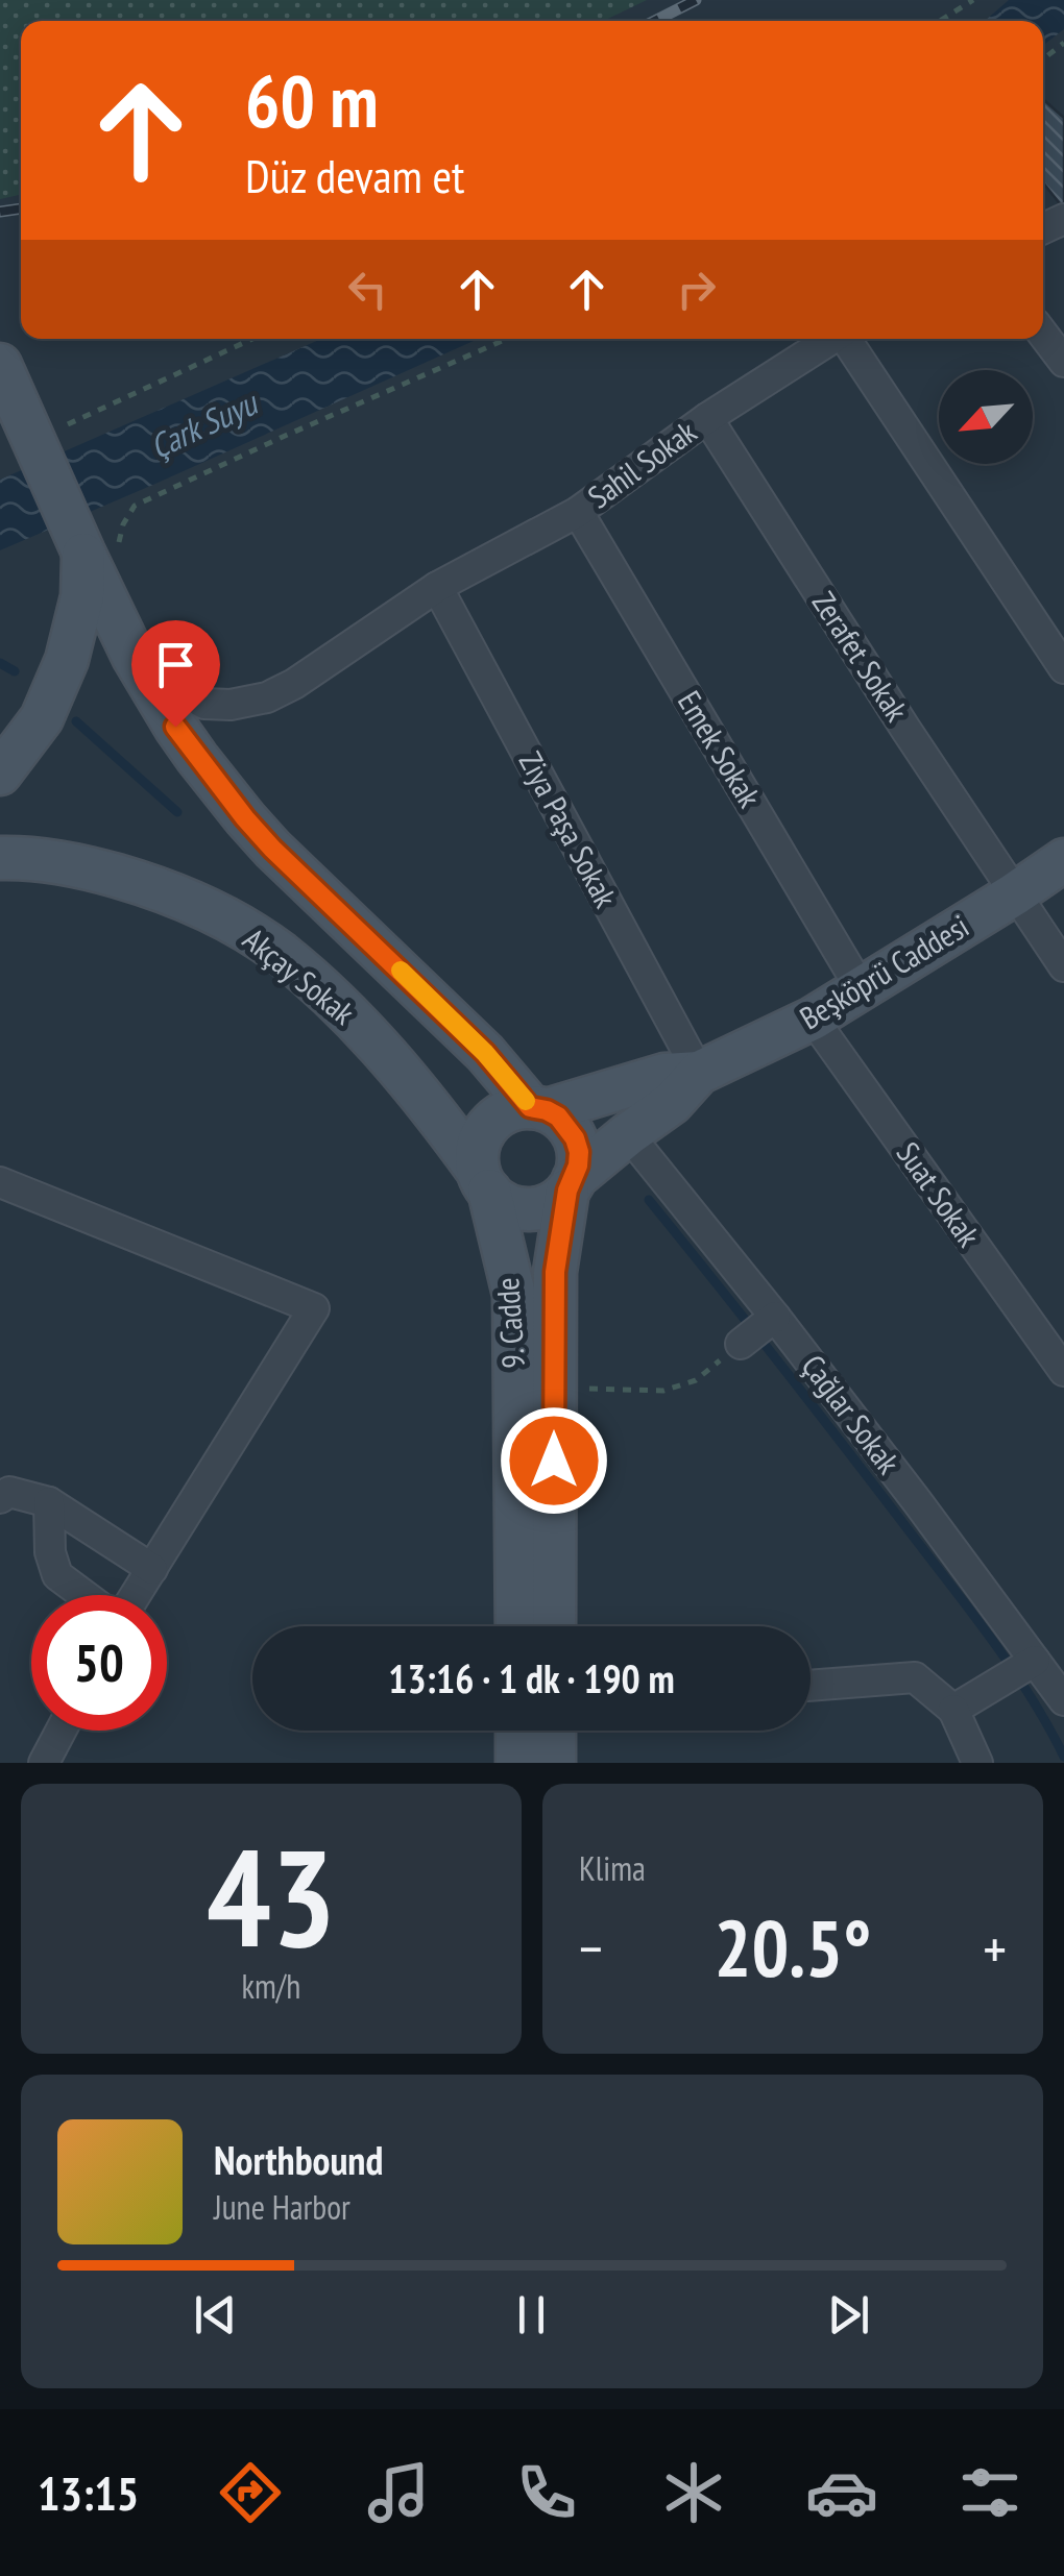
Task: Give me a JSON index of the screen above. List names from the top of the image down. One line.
{"streets":{"main road":["Beşköprü Caddesi","Akçay Sokak","9. Cadde"],"street":["Sahil Sokak","Zerafet Sokak","Emek Sokak","Ziya Paşa Sokak","Suat Sokak","Çağlar Sokak"]},"crossings":[["Sahil Sokak","Zerafet Sokak"],["Sahil Sokak","Emek Sokak"],["Sahil Sokak","Ziya Paşa Sokak"],["Zerafet Sokak","Beşköprü Caddesi"],["Emek Sokak","Beşköprü Caddesi"],["Ziya Paşa Sokak","Beşköprü Caddesi"],["Beşköprü Caddesi","Suat Sokak"],["Akçay Sokak","9. Cadde"]],"water":["Çark Suyu"],"north":"bottom left","page":{"turn":["60 m","Düz devam et"],"limit":"50","trip":"13:16 · 1 dk · 190 m","tile":[["43","km/h"],"Klima"],"heat":["−","20.5°","+"],"song":["Northbound","June Harbor"],"tabs":"13:15"}}
